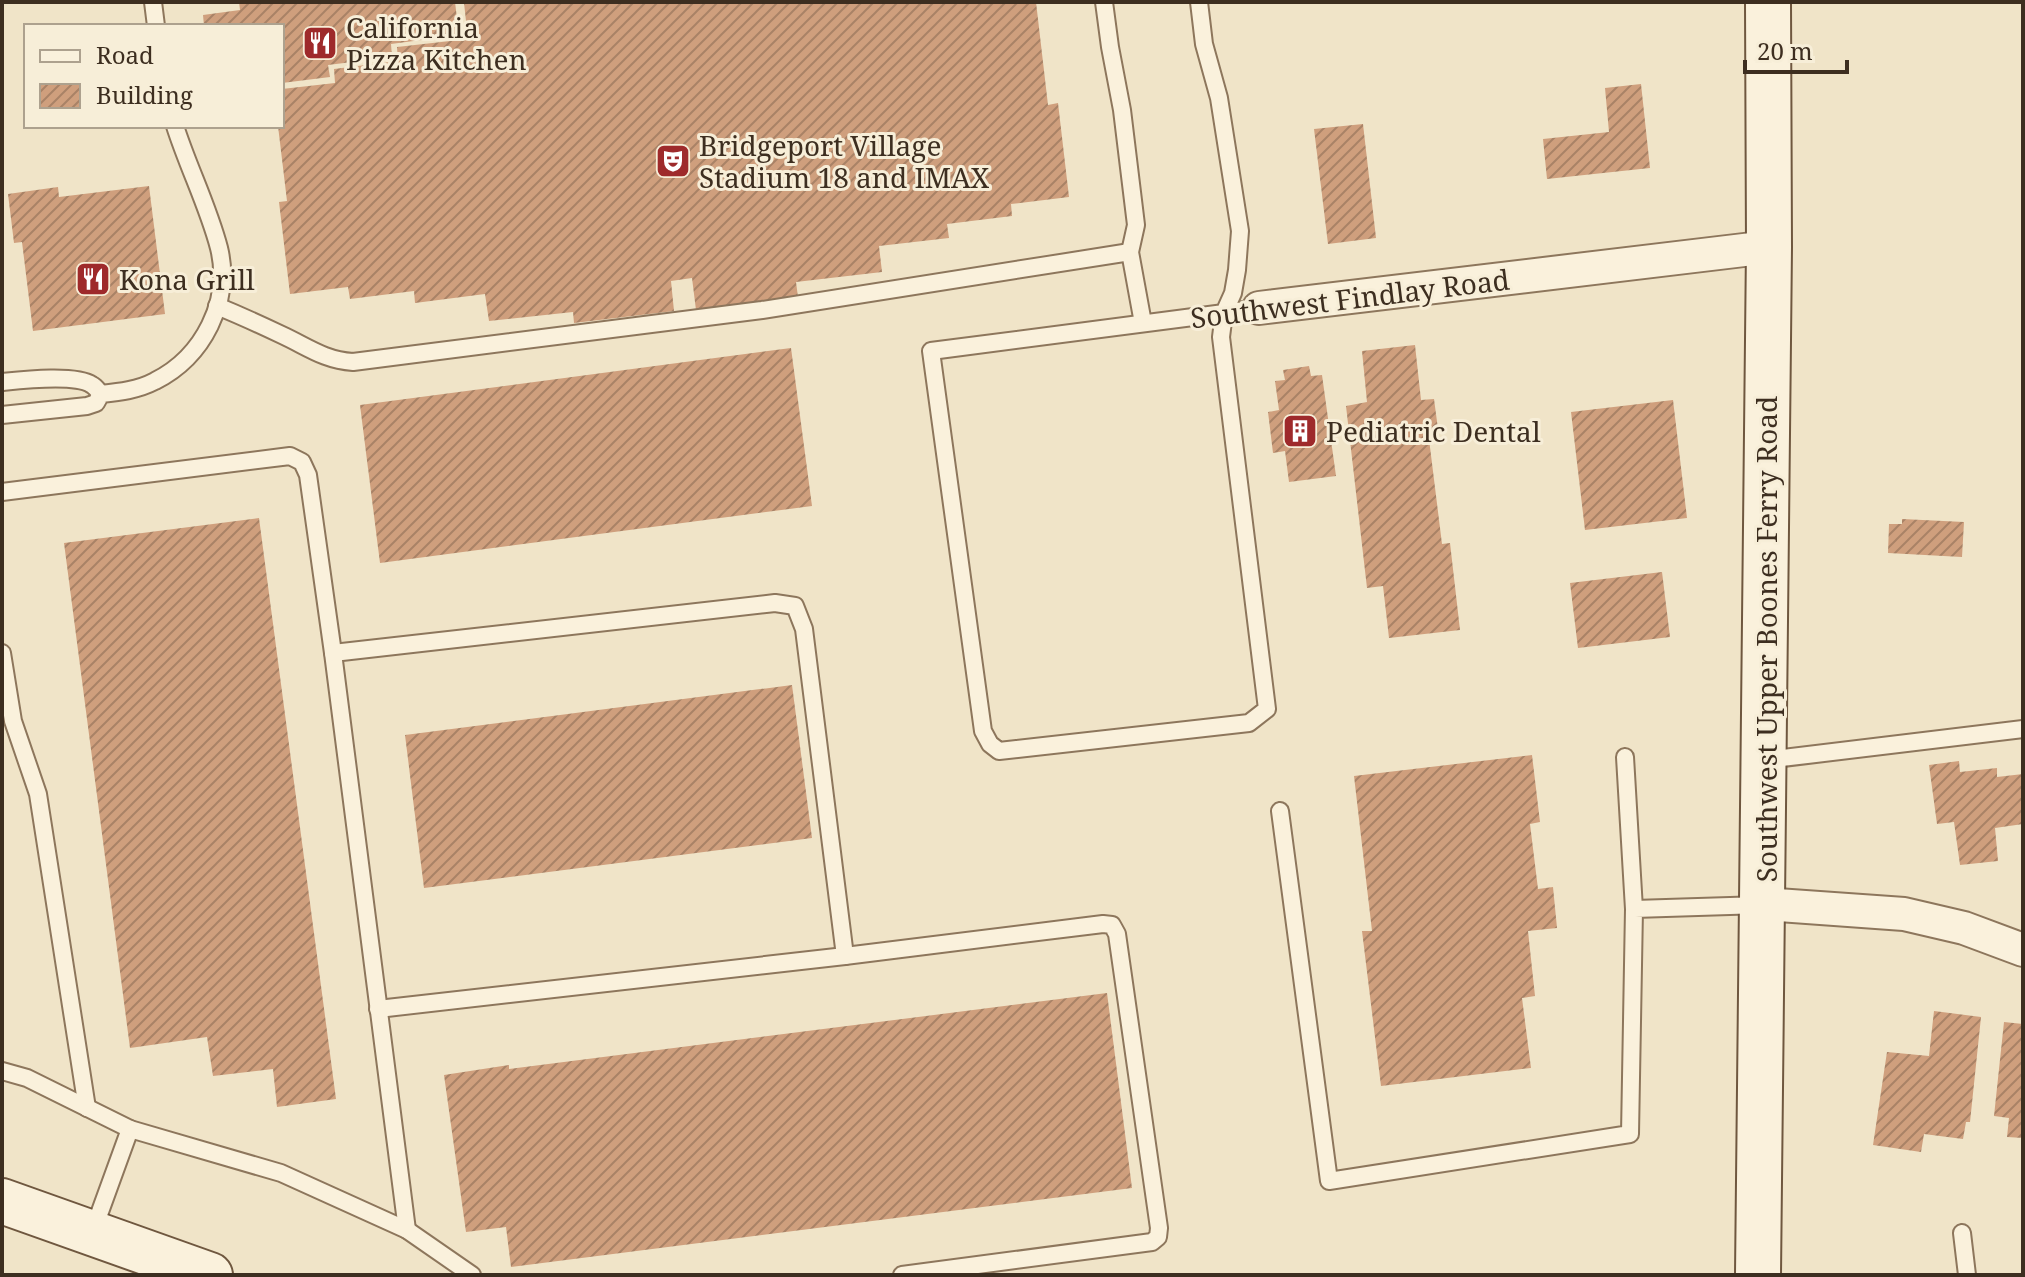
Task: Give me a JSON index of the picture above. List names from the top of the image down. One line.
{"streets":{"main road":["Southwest Upper Boones Ferry Road"],"street":["Southwest Findlay Road"]},"crossings":[["Southwest Findlay Road","Southwest Upper Boones Ferry Road"]],"places":{"restaurant":["California Pizza Kitchen","Kona Grill"],"theatre":["Bridgeport Village Stadium 18 and IMAX"],"building":["Pediatric Dental"]},"legend":["Road","Building"],"scale_bar":"20 m"}
